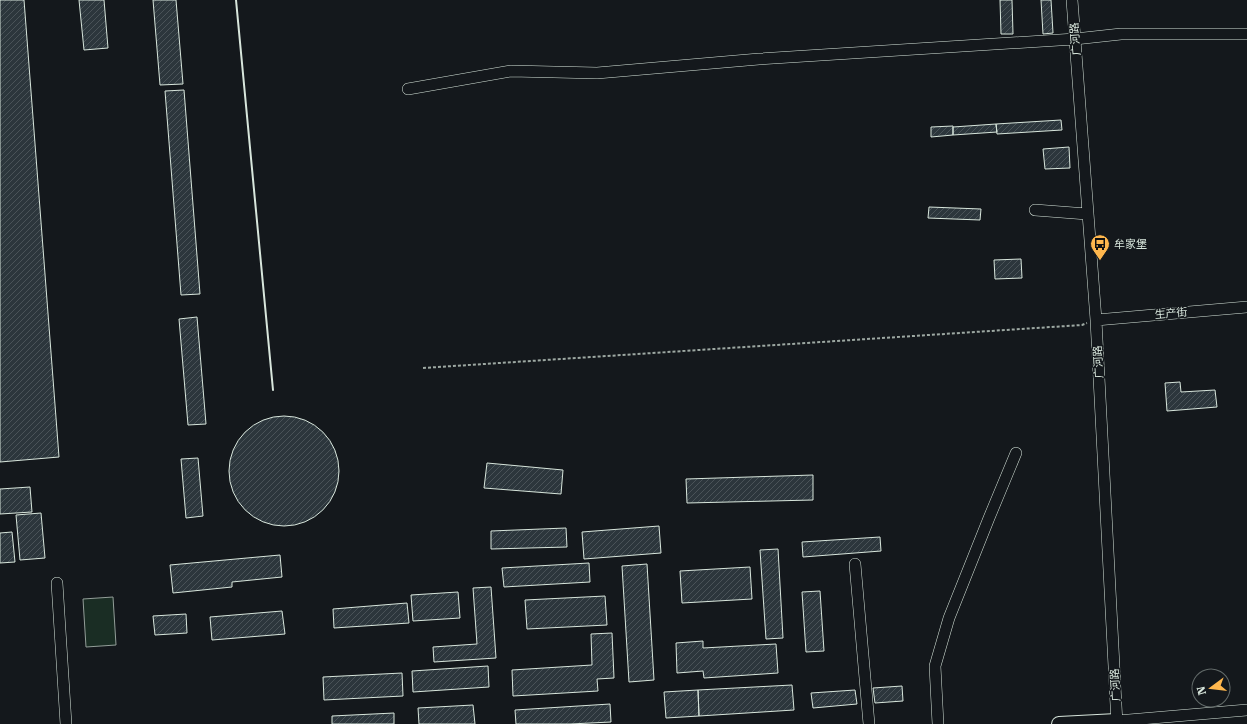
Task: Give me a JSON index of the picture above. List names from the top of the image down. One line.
{"streets":{"street":["广河路","生产街"]},"crossings":[["广河路","生产街"]],"places":{"bus stop":["牟家堡"]},"north":"left"}
